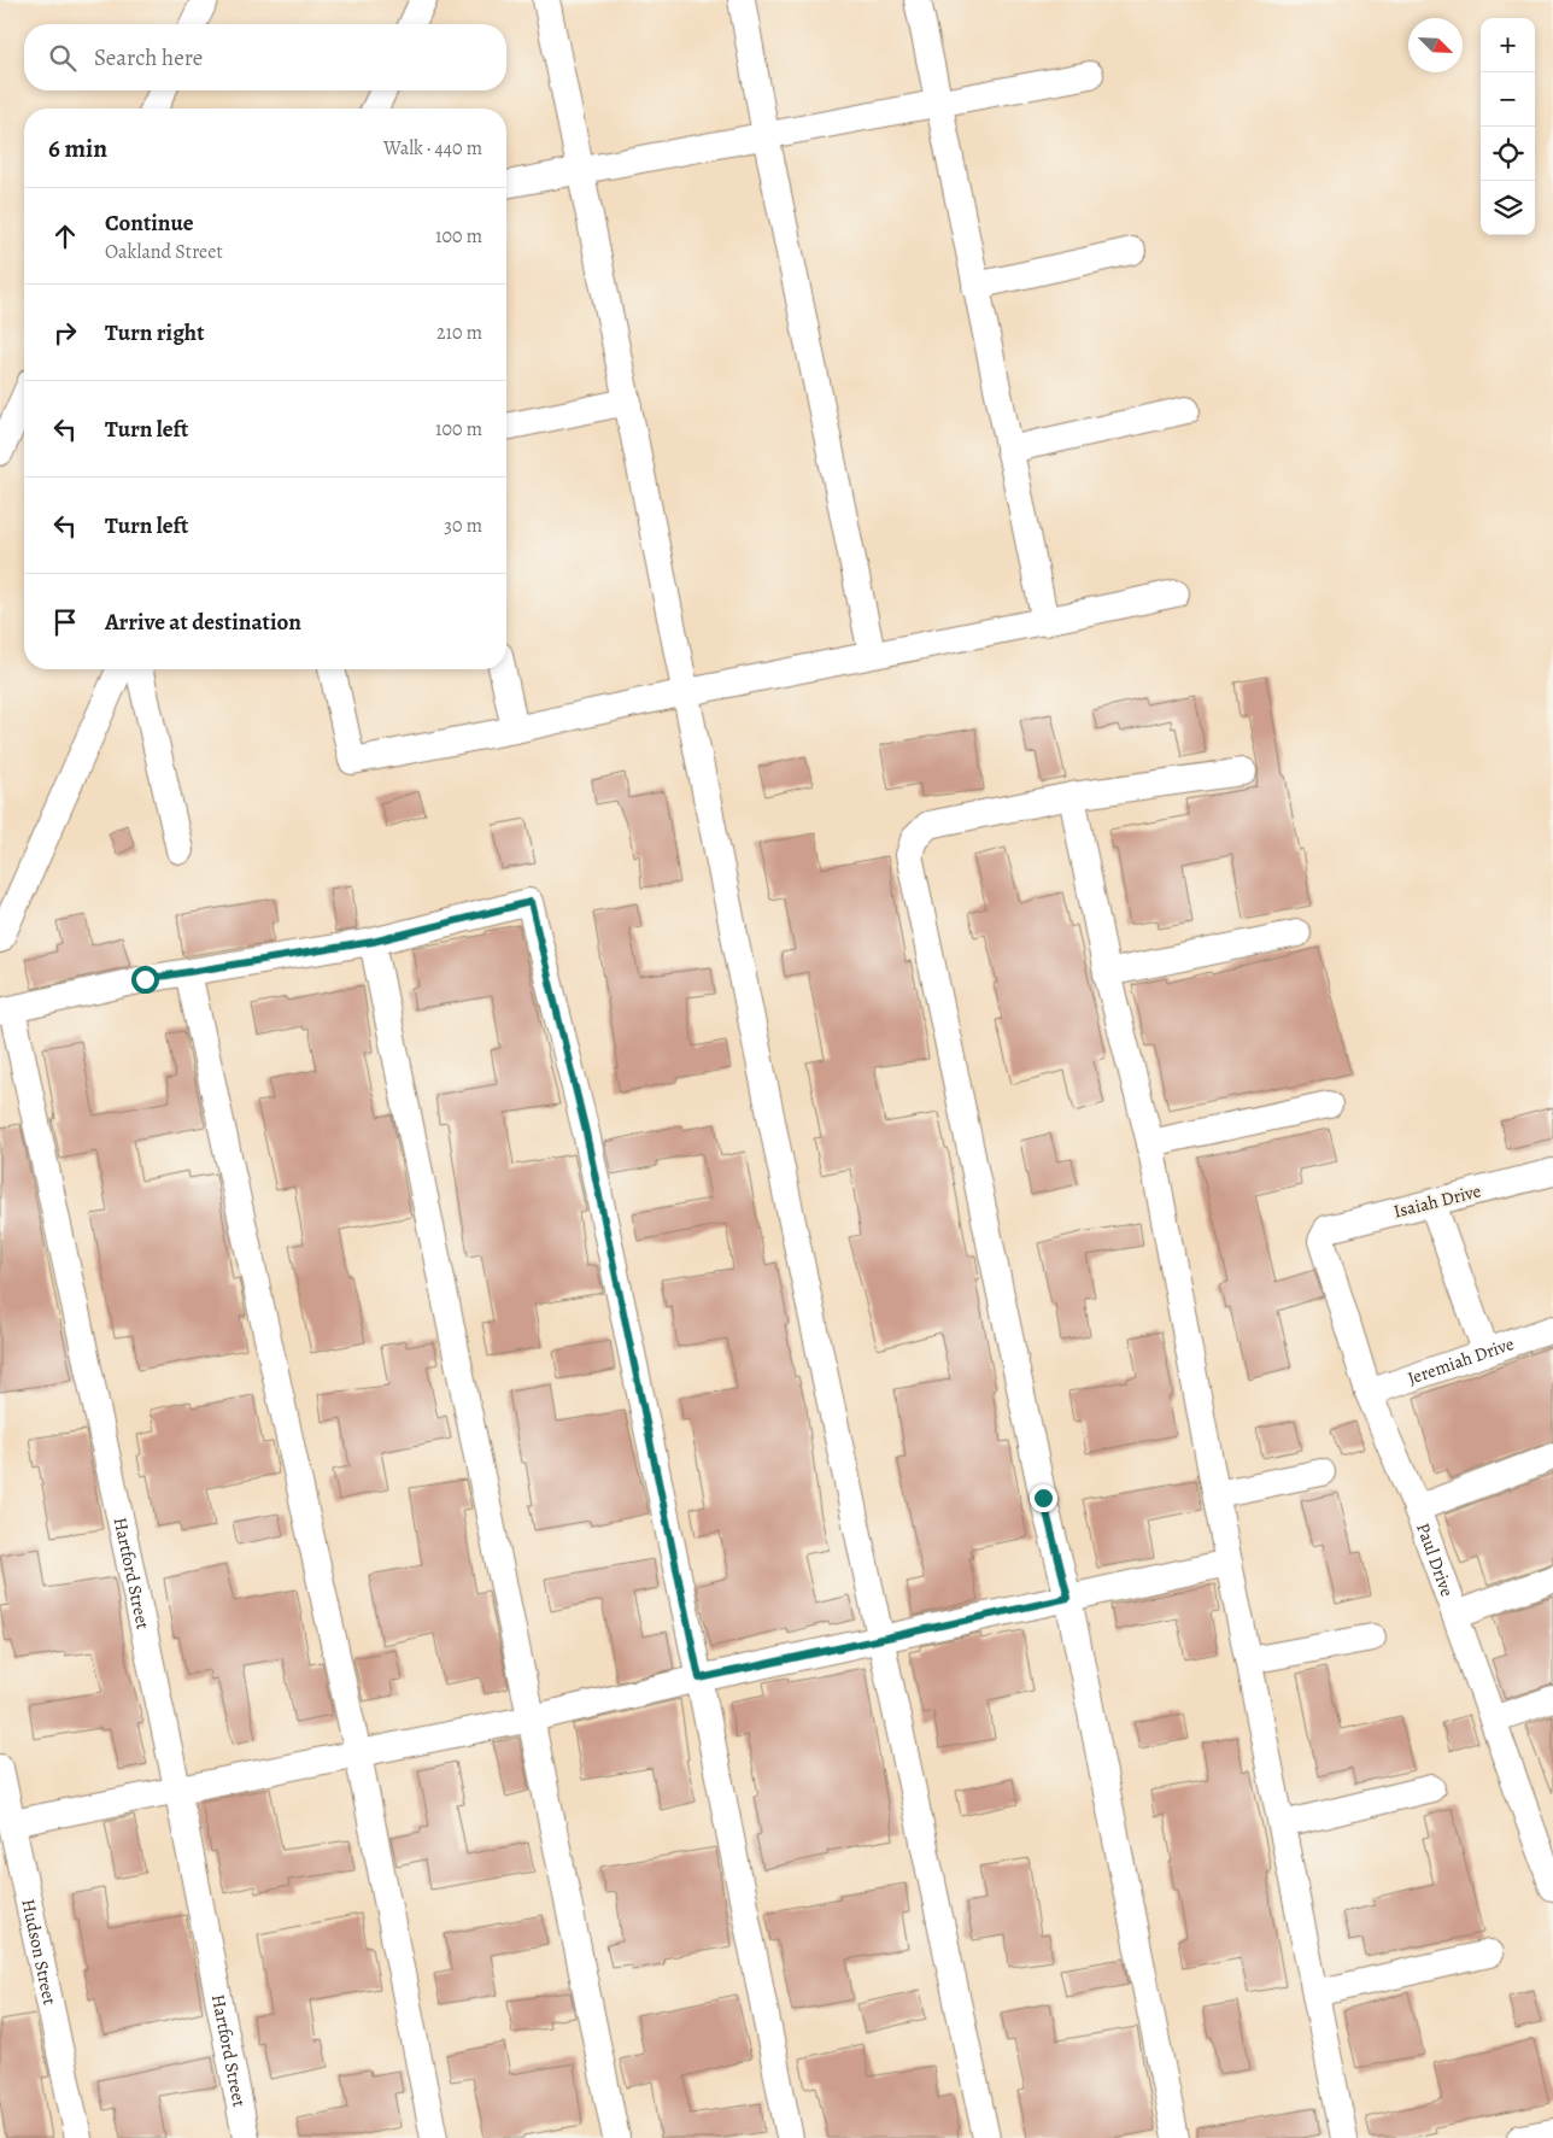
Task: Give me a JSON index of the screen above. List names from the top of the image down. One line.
{"streets":{"street":["Isaiah Drive","Jeremiah Drive","Paul Drive","Hartford Street","Hudson Street"]},"crossings":[["Isaiah Drive","Paul Drive"],["Jeremiah Drive","Paul Drive"]],"north":"bottom right","page":{"map_buttons":["+","−"],"search":"Search here","heading":["6 min","Walk · 440 m"],"list":[["Continue","Oakland Street","100 m"],["Turn right","210 m"],["Turn left","100 m"],["Turn left","30 m"],"Arrive at destination"]}}
